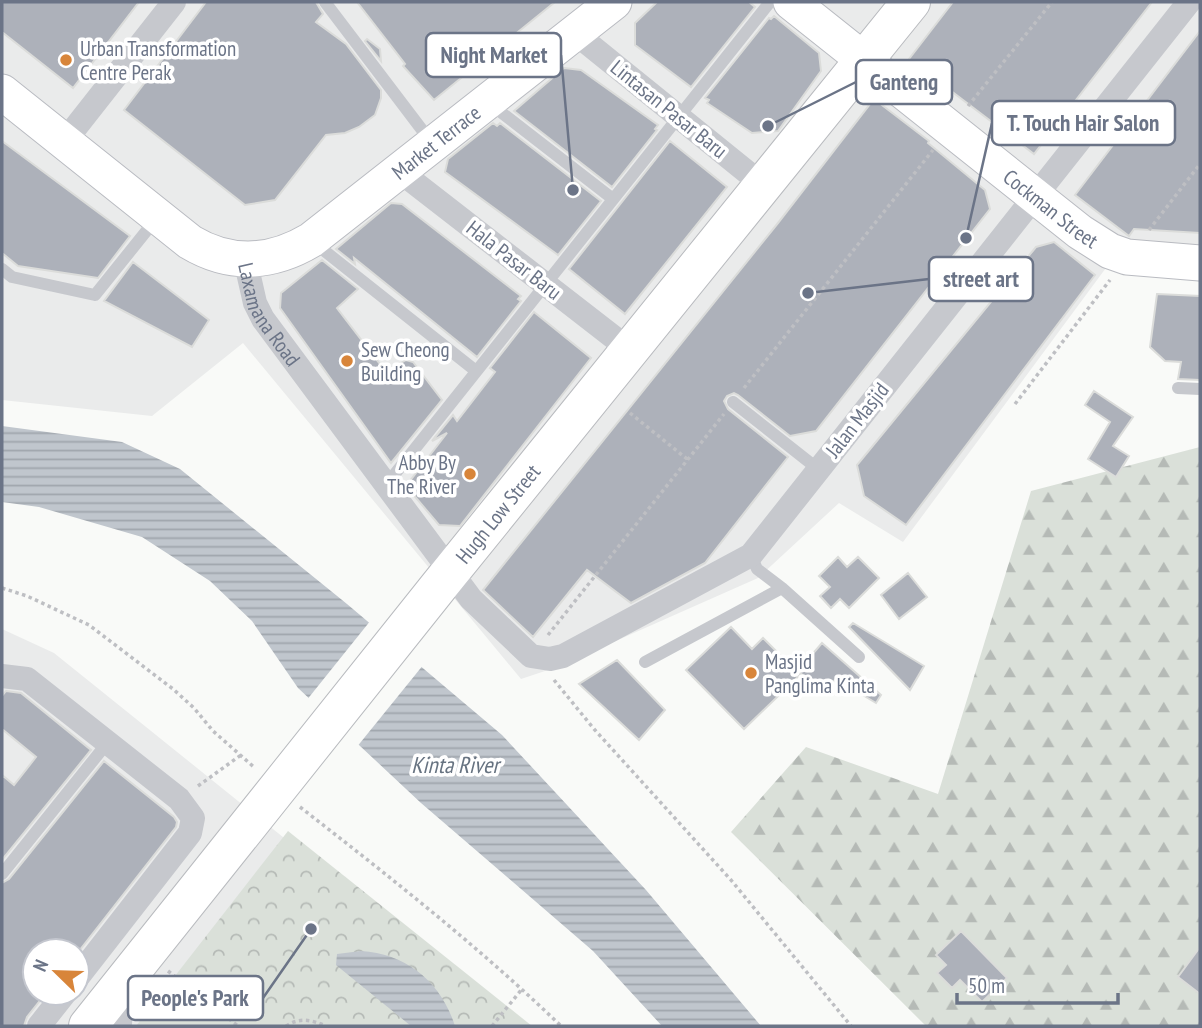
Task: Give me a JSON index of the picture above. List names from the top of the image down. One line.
{"streets":{"highway":["Hugh Low Street"],"street":["Lintasan Pasar Baru","Market Terrace","Cockman Street","Hala Pasar Baru","Laxamana Road","Jalan Masjid"]},"crossings":[["Lintasan Pasar Baru","Market Terrace"],["Lintasan Pasar Baru","Hugh Low Street"],["Market Terrace","Hala Pasar Baru"],["Market Terrace","Laxamana Road"],["Cockman Street","Jalan Masjid"],["Cockman Street","Hugh Low Street"],["Hala Pasar Baru","Hugh Low Street"],["Laxamana Road","Hugh Low Street"]],"water":["Kinta River"],"places":["Urban Transformation Centre Perak","Ganteng","Night Market","T. Touch Hair Salon","street art","Sew Cheong Building","Abby By The River","Masjid Panglima Kinta","People's Park"],"scale_bar":"50 m","north":"top left"}
